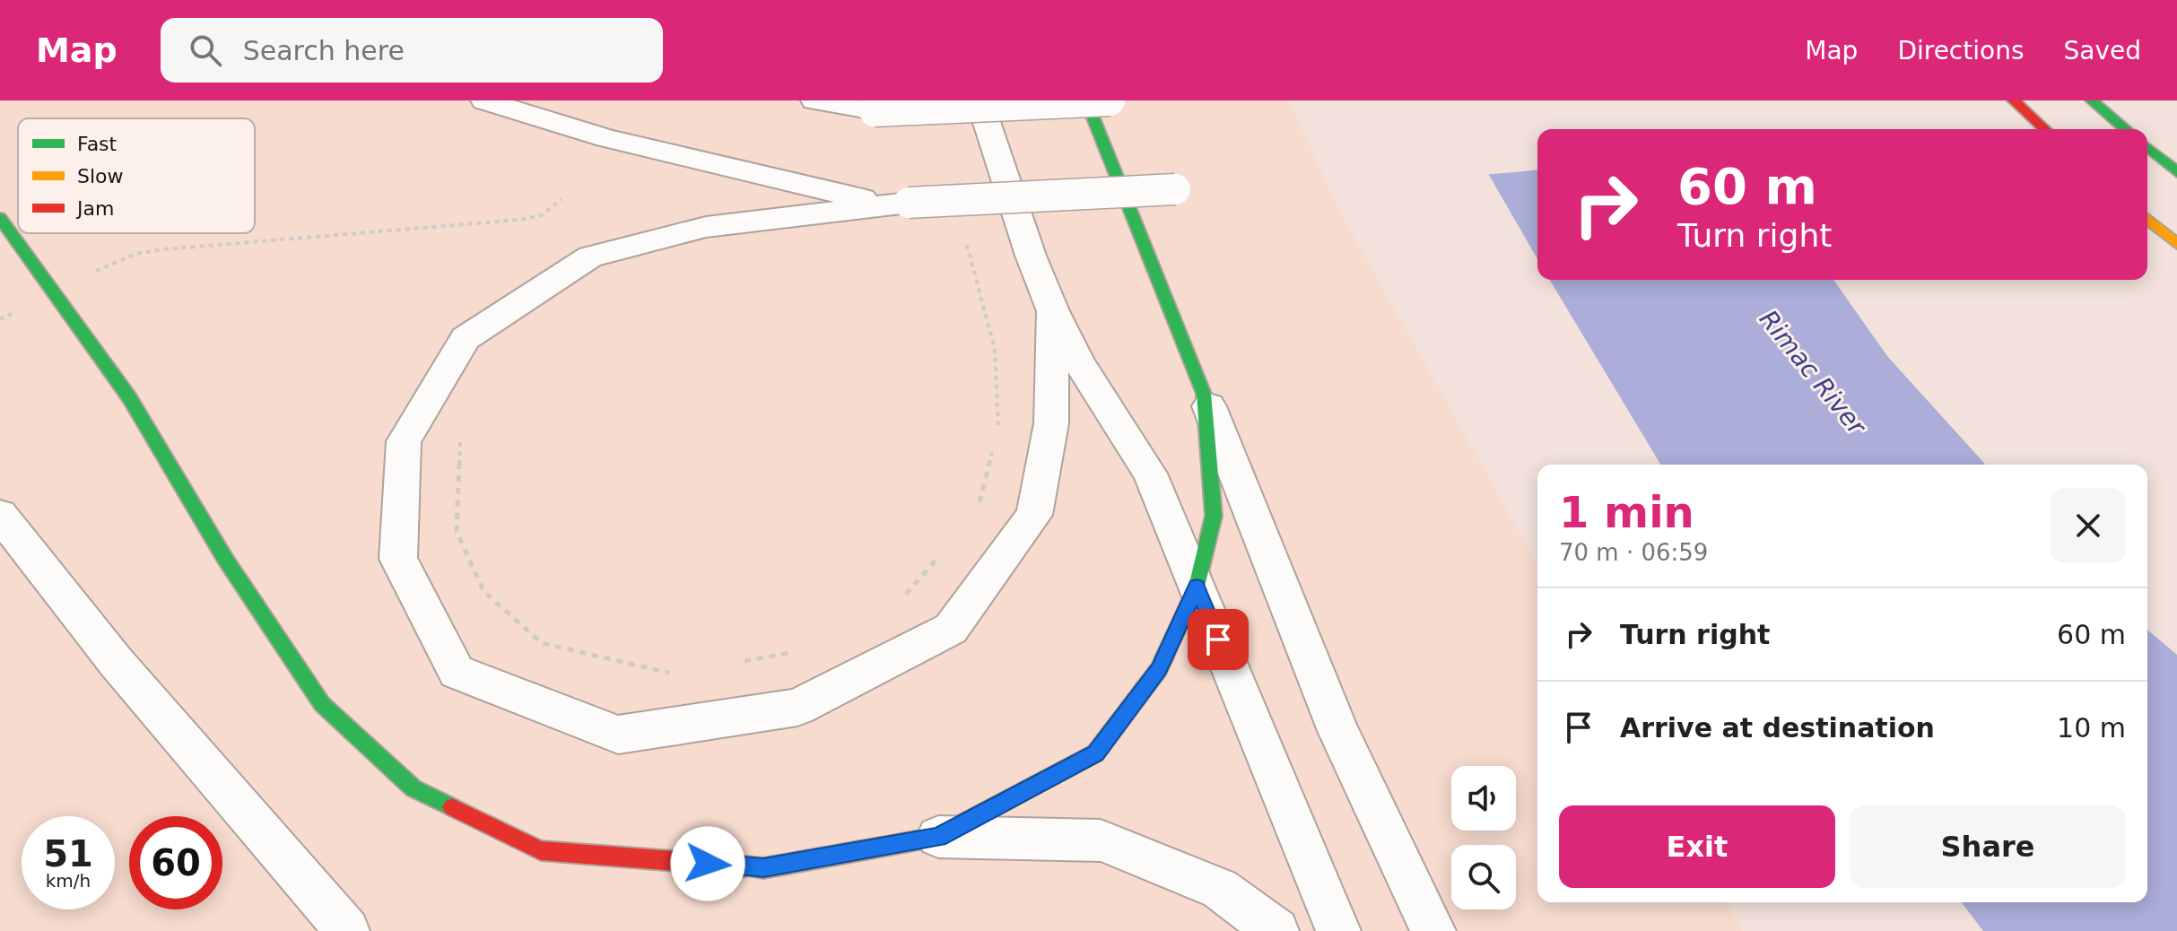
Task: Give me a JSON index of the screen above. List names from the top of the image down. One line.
{"water":["Rimac River"],"legend":["Fast","Slow","Jam"],"page":{"header":"Map","search":"Search here","nav":["Map","Directions","Saved"],"turn":["60 m","Turn right"],"heading":["1 min","70 m · 06:59"],"list":[{"name":"Turn right","value":"60 m"},{"name":"Arrive at destination","value":"10 m"}],"buttons":["Exit","Share"],"speed":"51 km/h","limit":"60"}}
